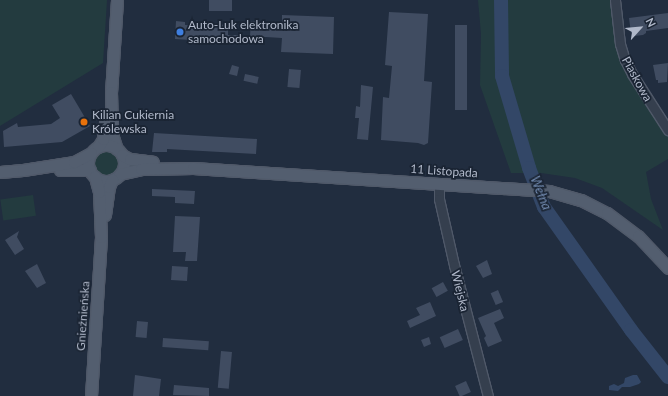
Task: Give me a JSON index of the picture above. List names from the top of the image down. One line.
{"streets":{"main road":["11 Listopada","Gnieźnieńska"],"street":["Piaskowa","Wiejska"]},"crossings":[["11 Listopada","Wiejska"],["11 Listopada","Gnieźnieńska"]],"water":["Wełna"],"places":["Auto-Luk elektronika samochodowa","Kilian Cukiernia Królewska"],"north":"top right"}
